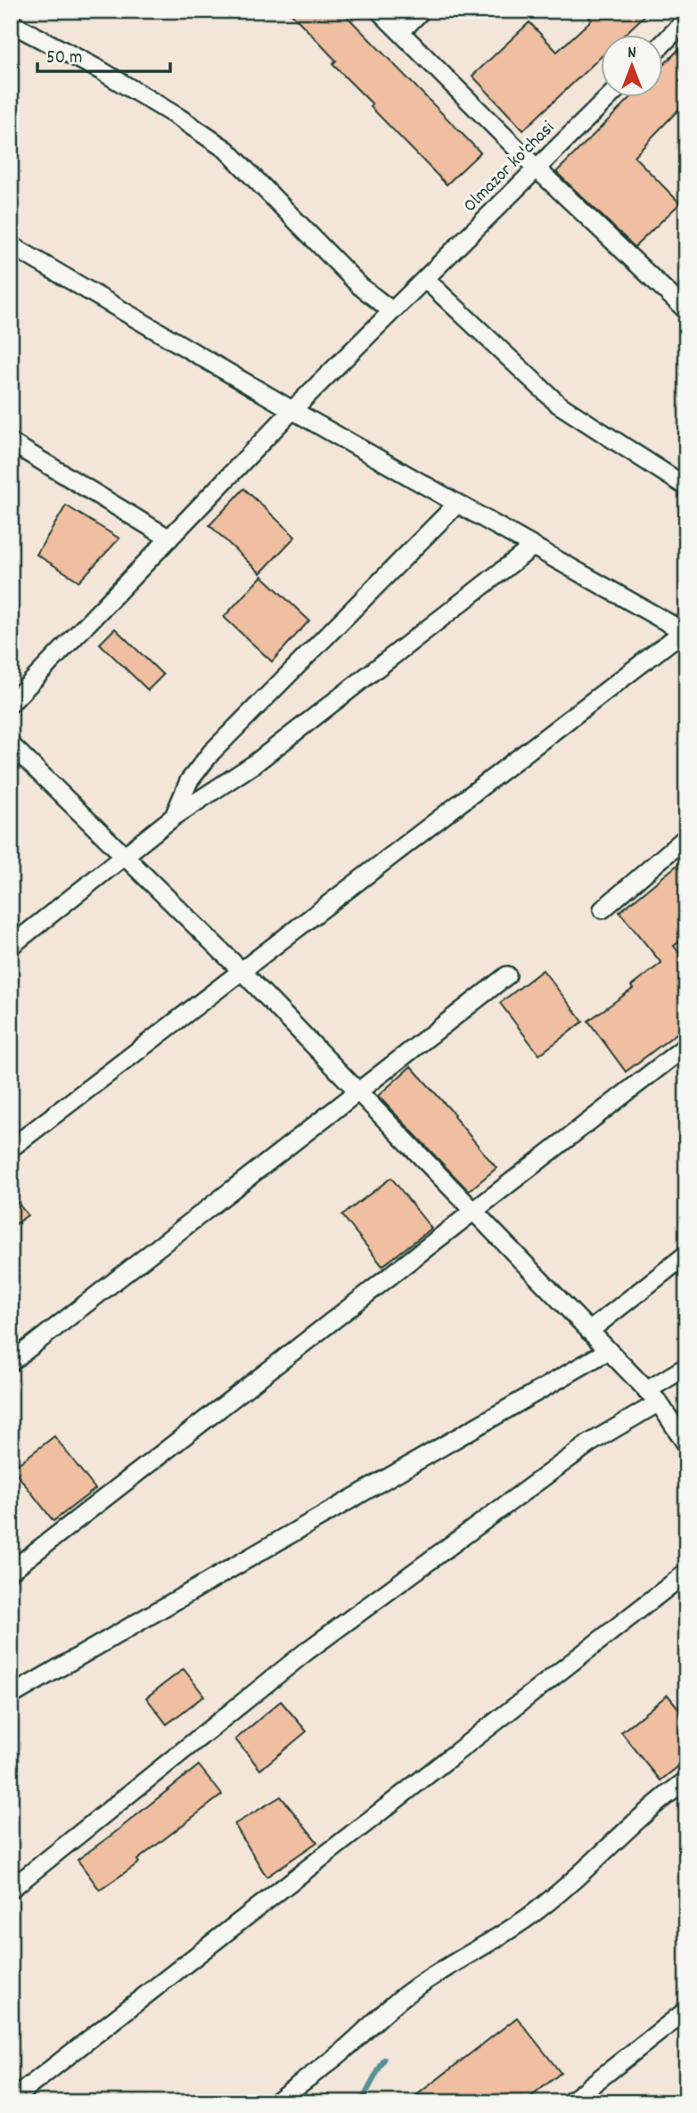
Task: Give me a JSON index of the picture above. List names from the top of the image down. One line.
{"streets":{"street":["Olmazor ko'chasi"]},"scale_bar":"50 m","north":"top"}
